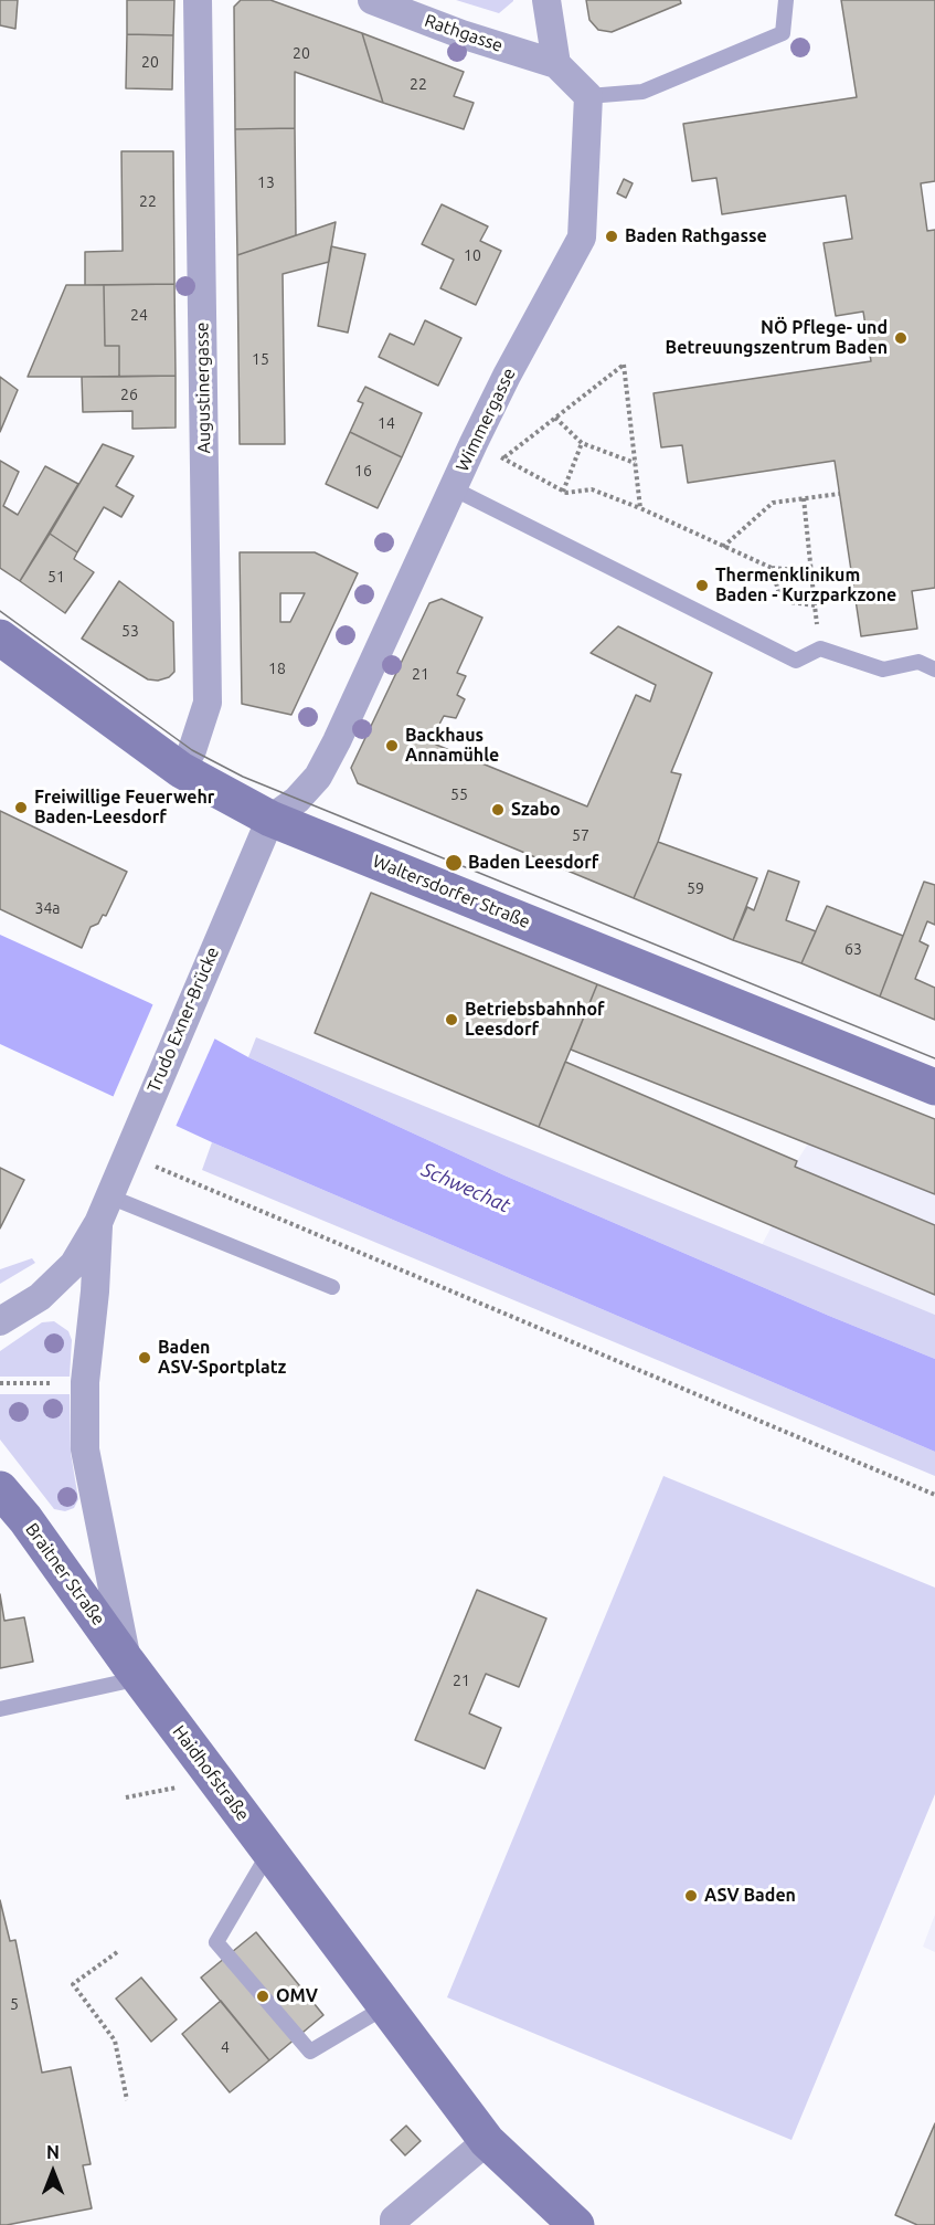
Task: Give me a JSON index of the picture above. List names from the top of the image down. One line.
{"streets":{"street":["Rathgasse","Augustinergasse","Wimmergasse","Waltersdorfer Straße","Trudo Exner-Brücke","Braitner Straße","Haidhofstraße"]},"crossings":[["Augustinergasse","Waltersdorfer Straße"],["Wimmergasse","Waltersdorfer Straße"],["Wimmergasse","Trudo Exner-Brücke"],["Waltersdorfer Straße","Trudo Exner-Brücke"],["Trudo Exner-Brücke","Haidhofstraße"],["Braitner Straße","Haidhofstraße"]],"water":["Schwechat"],"places":["Baden Rathgasse","NÖ Pflege- und Betreuungszentrum Baden","Thermenklinikum Baden - Kurzparkzone","Backhaus Annamühle","Freiwillige Feuerwehr Baden-Leesdorf","Szabo","Baden Leesdorf","Betriebsbahnhof Leesdorf","Baden ASV-Sportplatz","ASV Baden","OMV"],"house_numbers":["20","20","22","13","22","10","24","15","26","14","16","51","53","18","21","55","57","59","34a","63","21","5","4"],"north":"top"}
